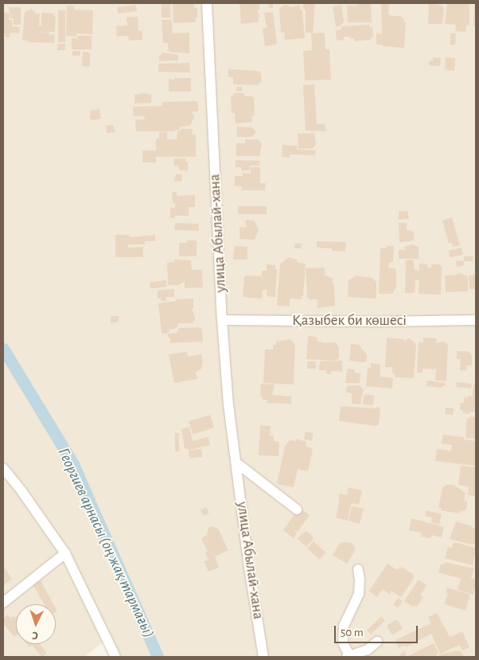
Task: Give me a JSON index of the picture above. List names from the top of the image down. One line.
{"streets":{"street":["улица Абылай-хана","Қазыбек би көшесі"]},"crossings":[["улица Абылай-хана","Қазыбек би көшесі"]],"water":["Георгиев арнасы (оң жақ тармағы)"],"scale_bar":"50 m","north":"bottom"}
